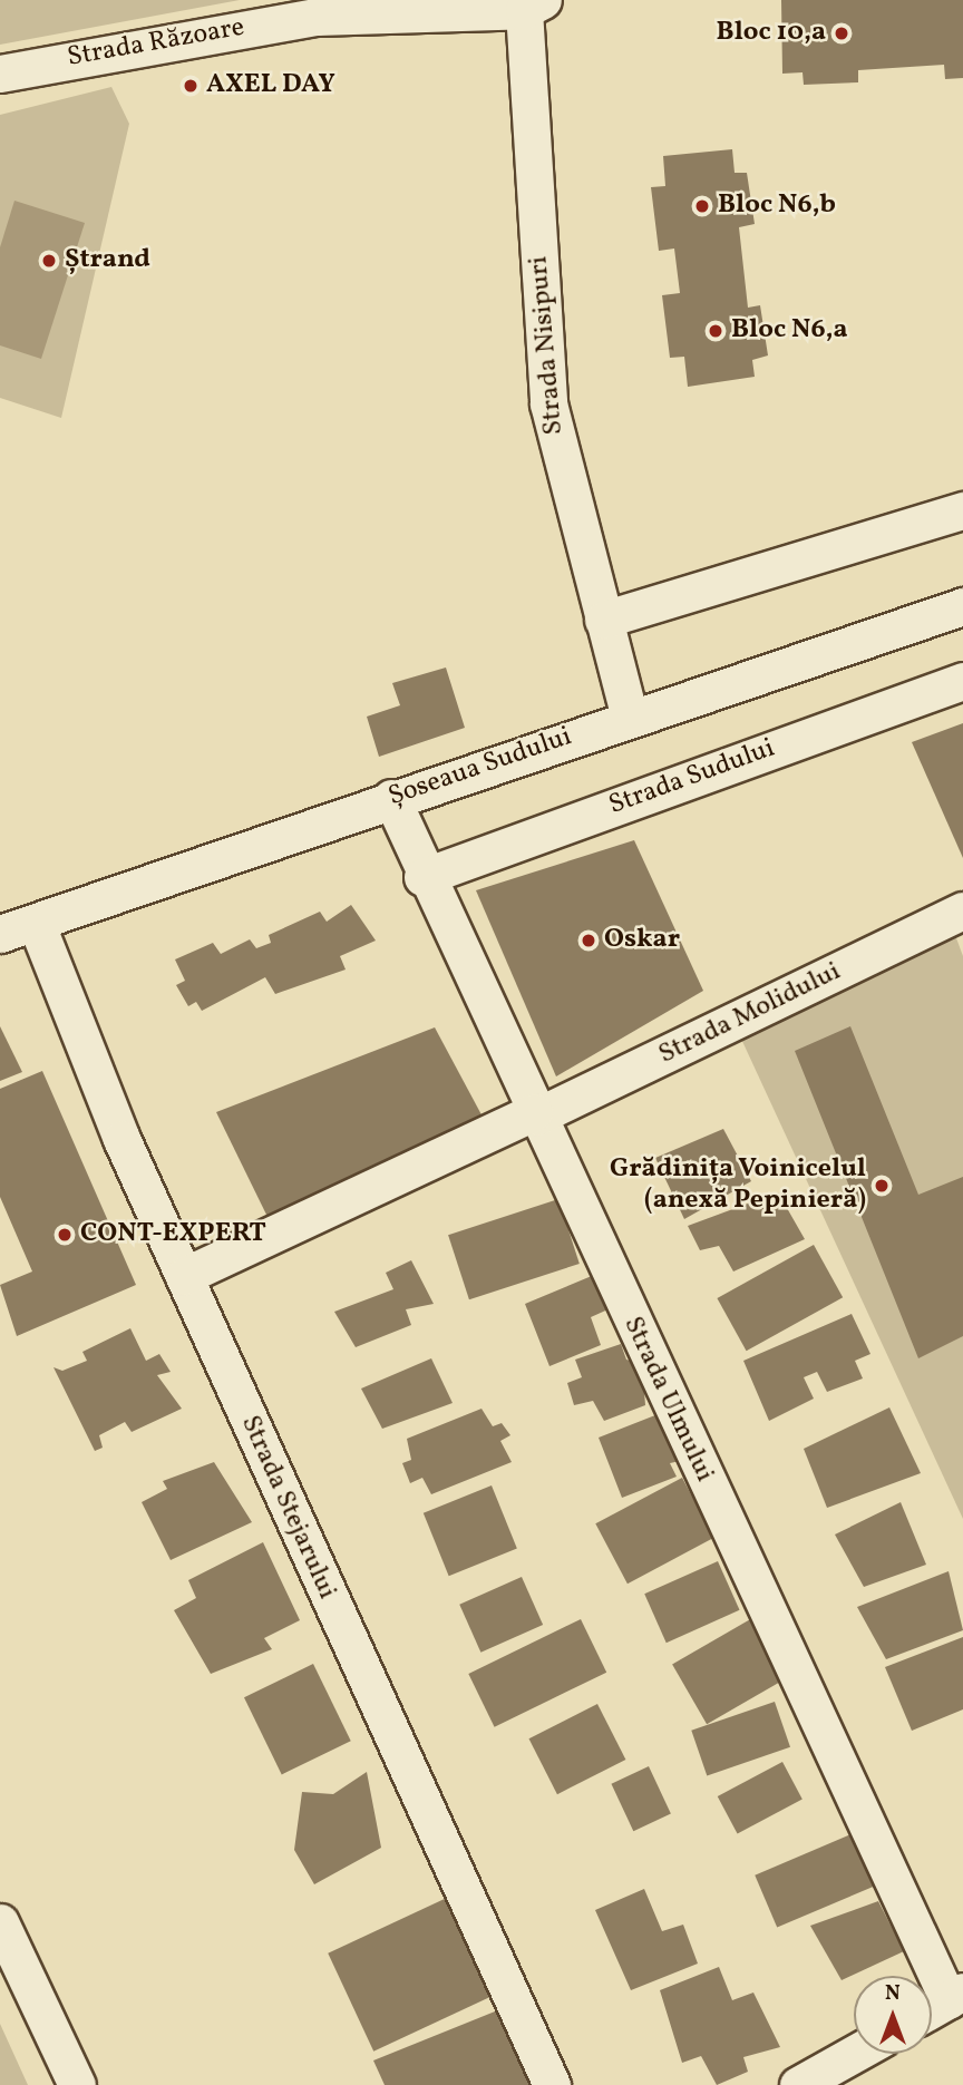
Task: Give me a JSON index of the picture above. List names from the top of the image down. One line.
{"streets":{"street":["Strada Răzoare","Strada Nisipuri","Șoseaua Sudului","Strada Sudului","Strada Molidului","Strada Ulmului","Strada Stejarului"]},"crossings":[["Strada Răzoare","Strada Nisipuri"],["Strada Nisipuri","Șoseaua Sudului"],["Șoseaua Sudului","Strada Ulmului"],["Șoseaua Sudului","Strada Stejarului"],["Strada Sudului","Strada Ulmului"],["Strada Molidului","Strada Ulmului"],["Strada Molidului","Strada Stejarului"]],"places":["Bloc 10,a","AXEL DAY","Bloc N6,b","Ștrand","Bloc N6,a","Oskar","Grădinița Voinicelul (anexă Pepinieră)","CONT-EXPERT"],"north":"top"}
